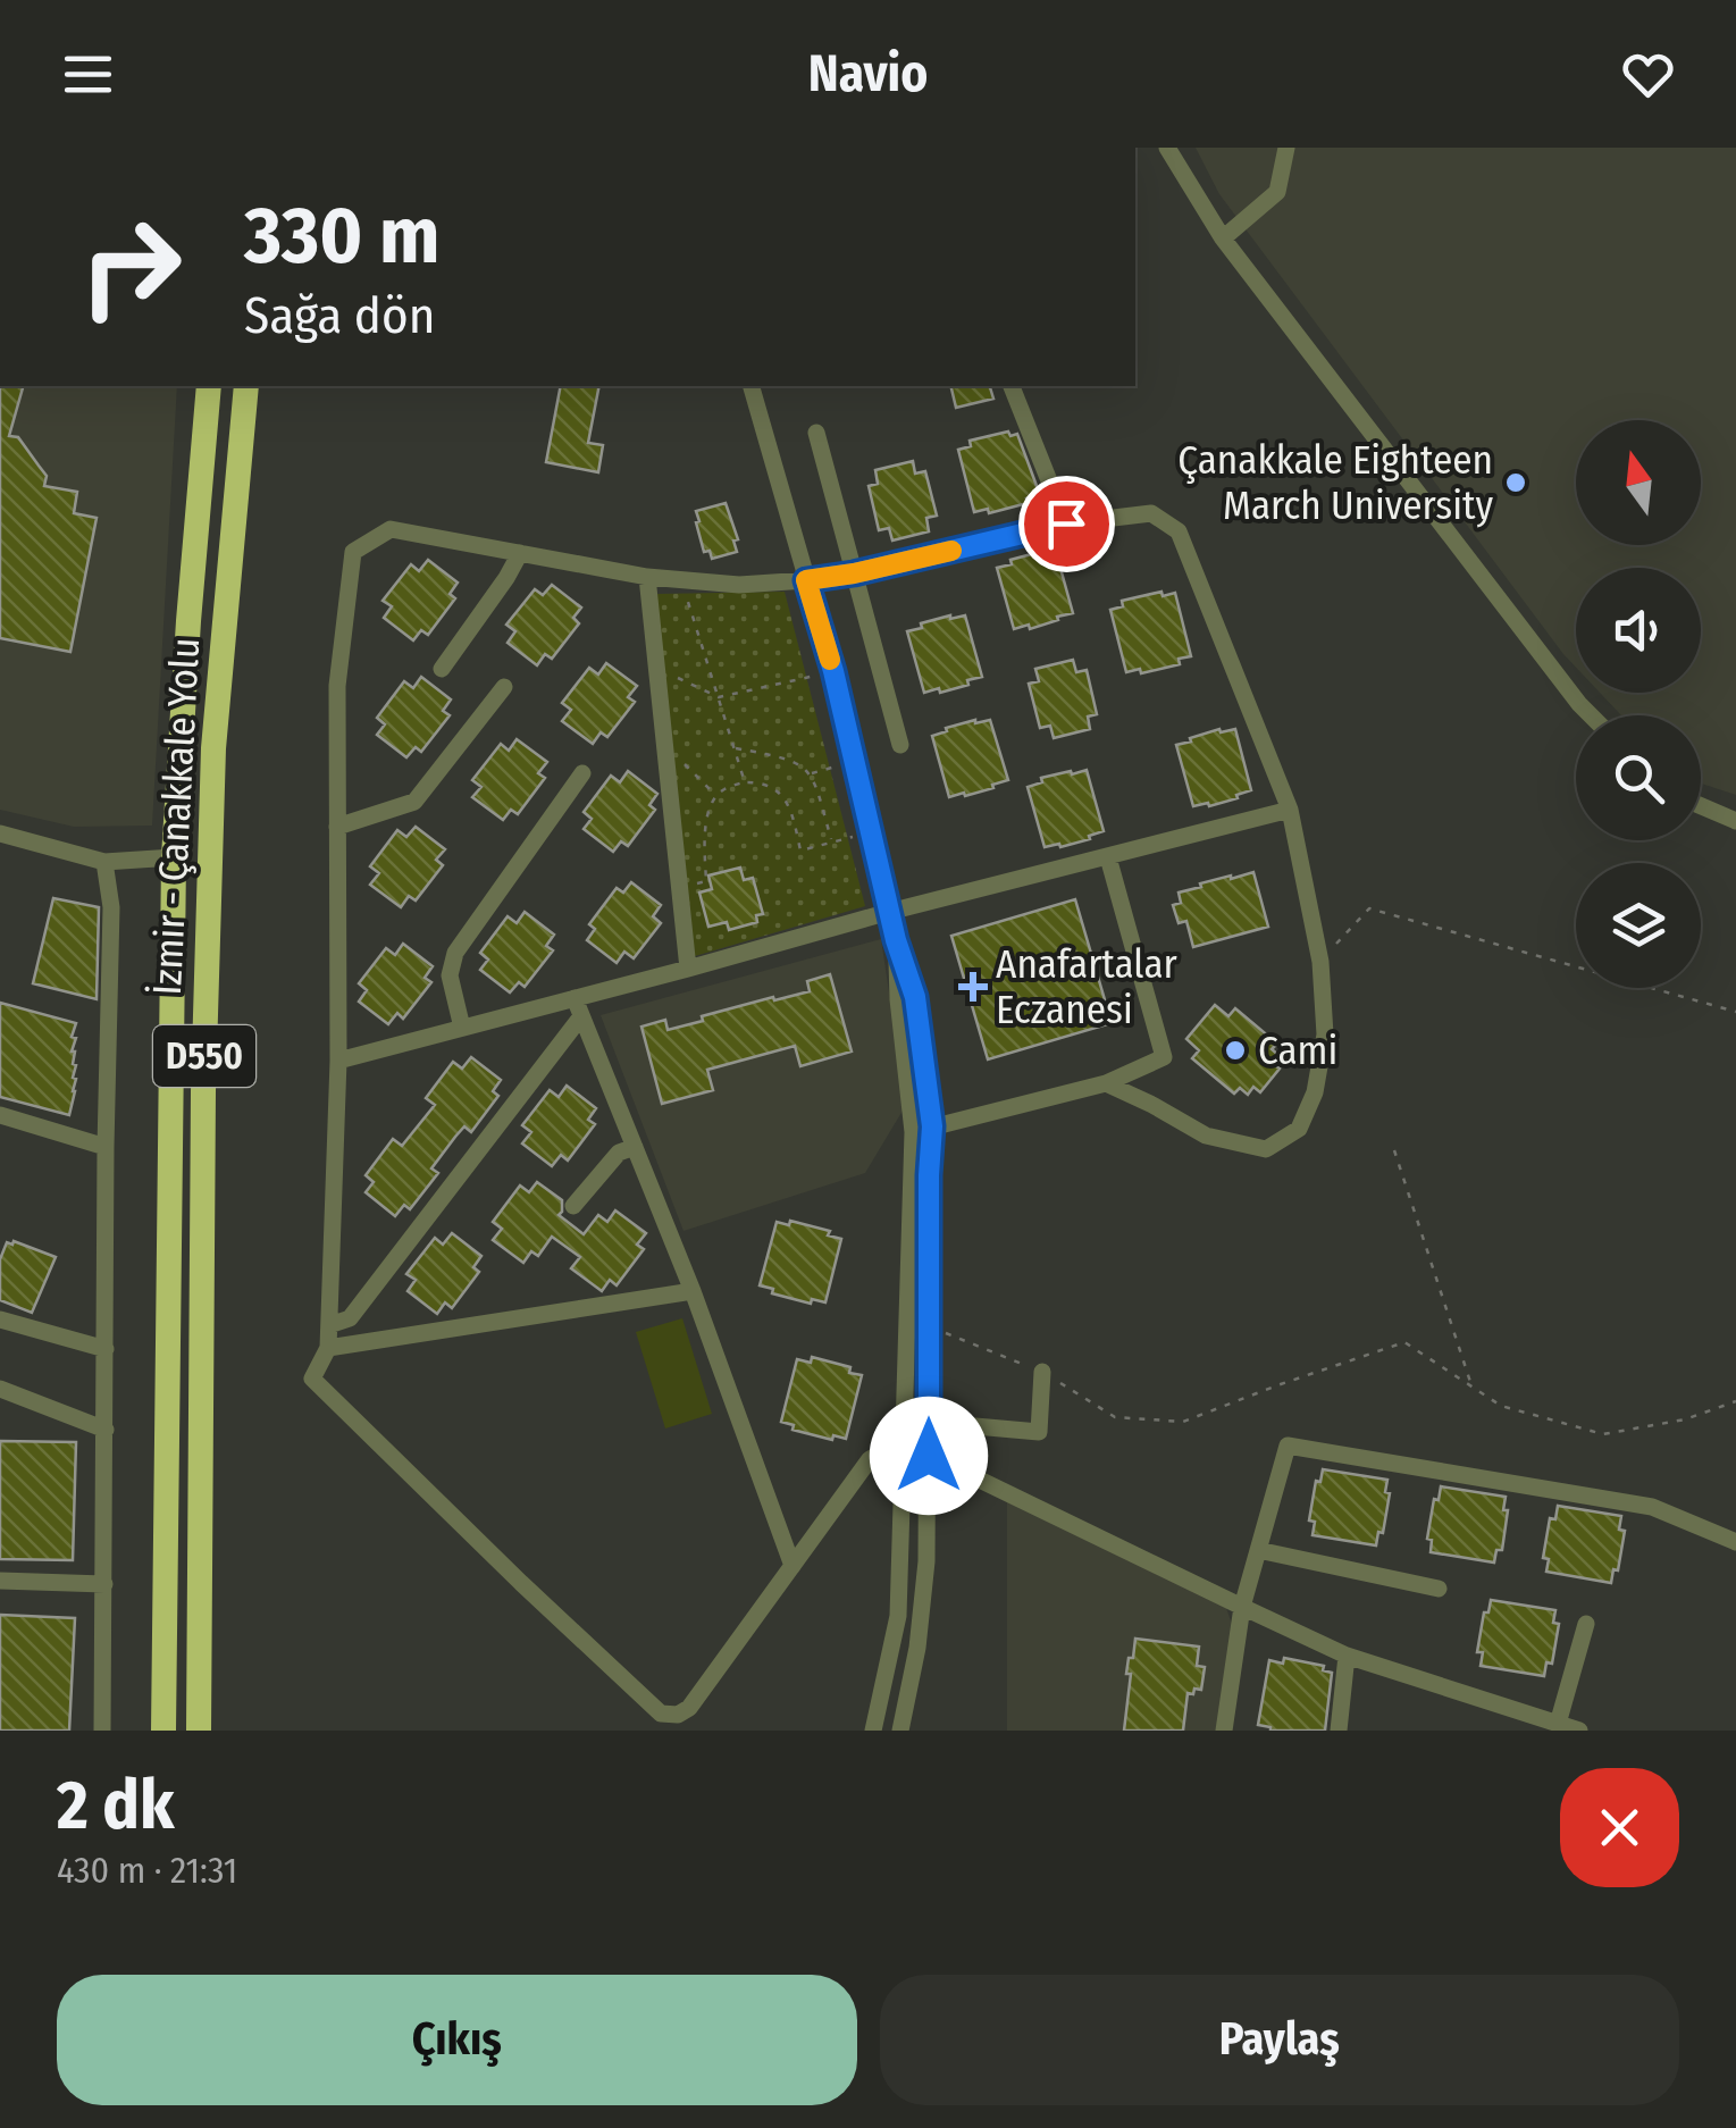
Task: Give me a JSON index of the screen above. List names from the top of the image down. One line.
{"streets":{"highway":["İzmir - Çanakkale Yolu","D550"]},"places":{"other":["Çanakkale Eighteen March University","Cami"],"health":["Anafartalar Eczanesi"]},"north":"top","page":{"header":"Navio","turn":["330 m","Sağa dön"],"heading":["2 dk","430 m · 21:31"],"buttons":["Çıkış","Paylaş"]}}
